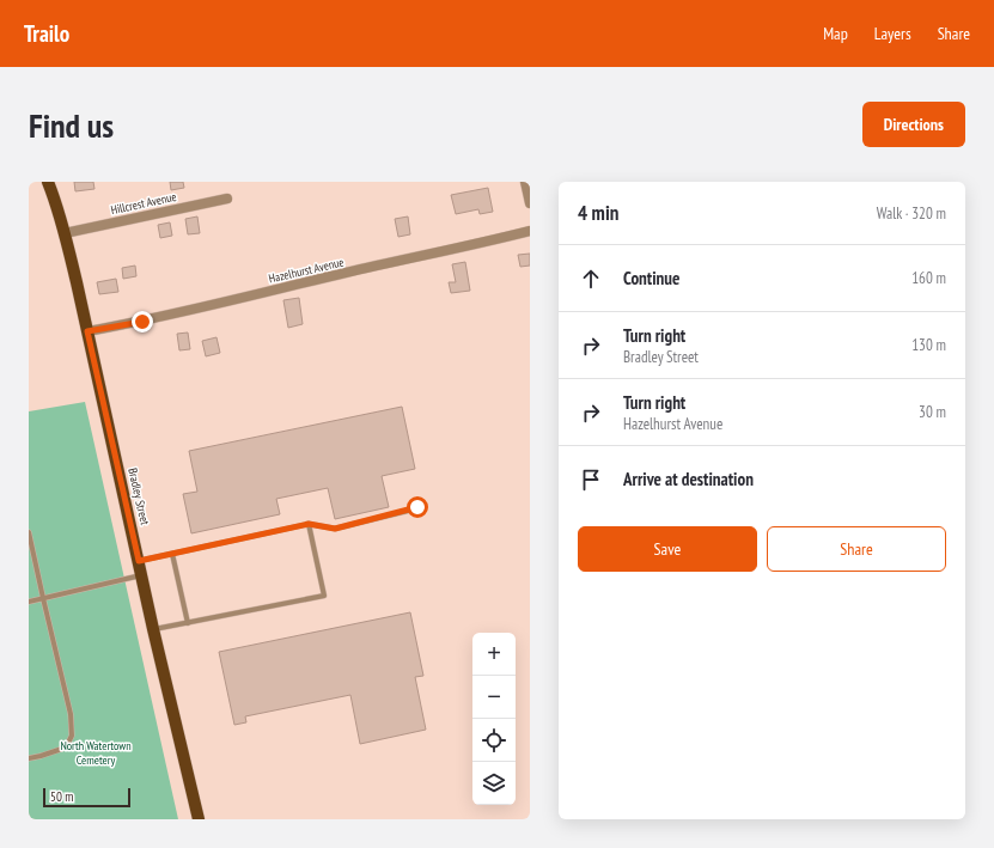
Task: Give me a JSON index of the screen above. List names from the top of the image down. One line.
{"streets":{"main road":["Bradley Street"],"street":["Hillcrest Avenue","Hazelhurst Avenue"]},"crossings":[["Hillcrest Avenue","Bradley Street"],["Hazelhurst Avenue","Bradley Street"]],"parks":["North Watertown Cemetery"],"scale_bar":"50 m","page":{"header":"Trailo","nav":["Map","Layers","Share"],"buttons":["Directions",["Save","Share"]],"title":"Find us","heading":["4 min","Walk · 320 m"],"list":[["Continue","160 m"],["Turn right","Bradley Street","130 m"],["Turn right","Hazelhurst Avenue","30 m"],"Arrive at destination"],"map_buttons":["+","−"],"scale":"50 m"}}
